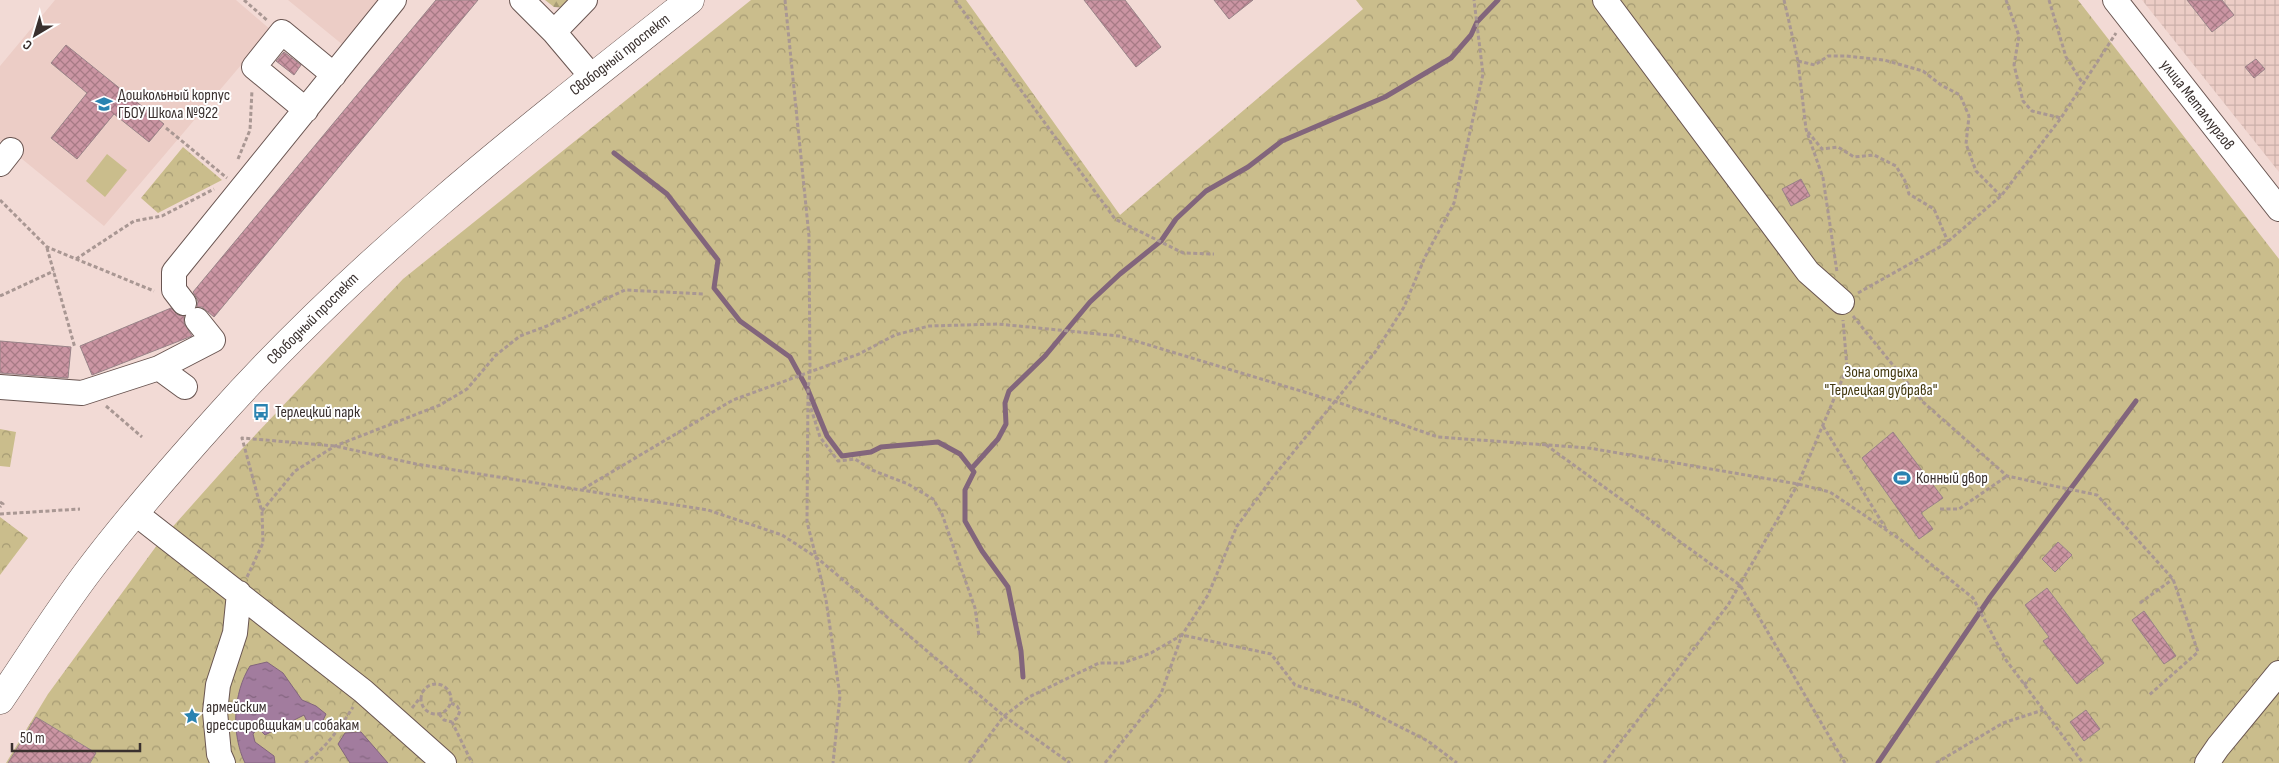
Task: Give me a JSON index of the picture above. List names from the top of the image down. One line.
{"streets":{"main road":["Свободный проспект"],"street":["улица Металлургов"]},"parks":["Зона отдыха \"Терлецкая дубрава\""],"places":{"school or university":["Дошкольный корпус ГБОУ Школа №922"],"bus stop":["Терлецкий парк"],"sports":["Конный двор"],"place":["армейским дрессировщикам и собакам"]},"scale_bar":"50 m","north":"bottom left"}
